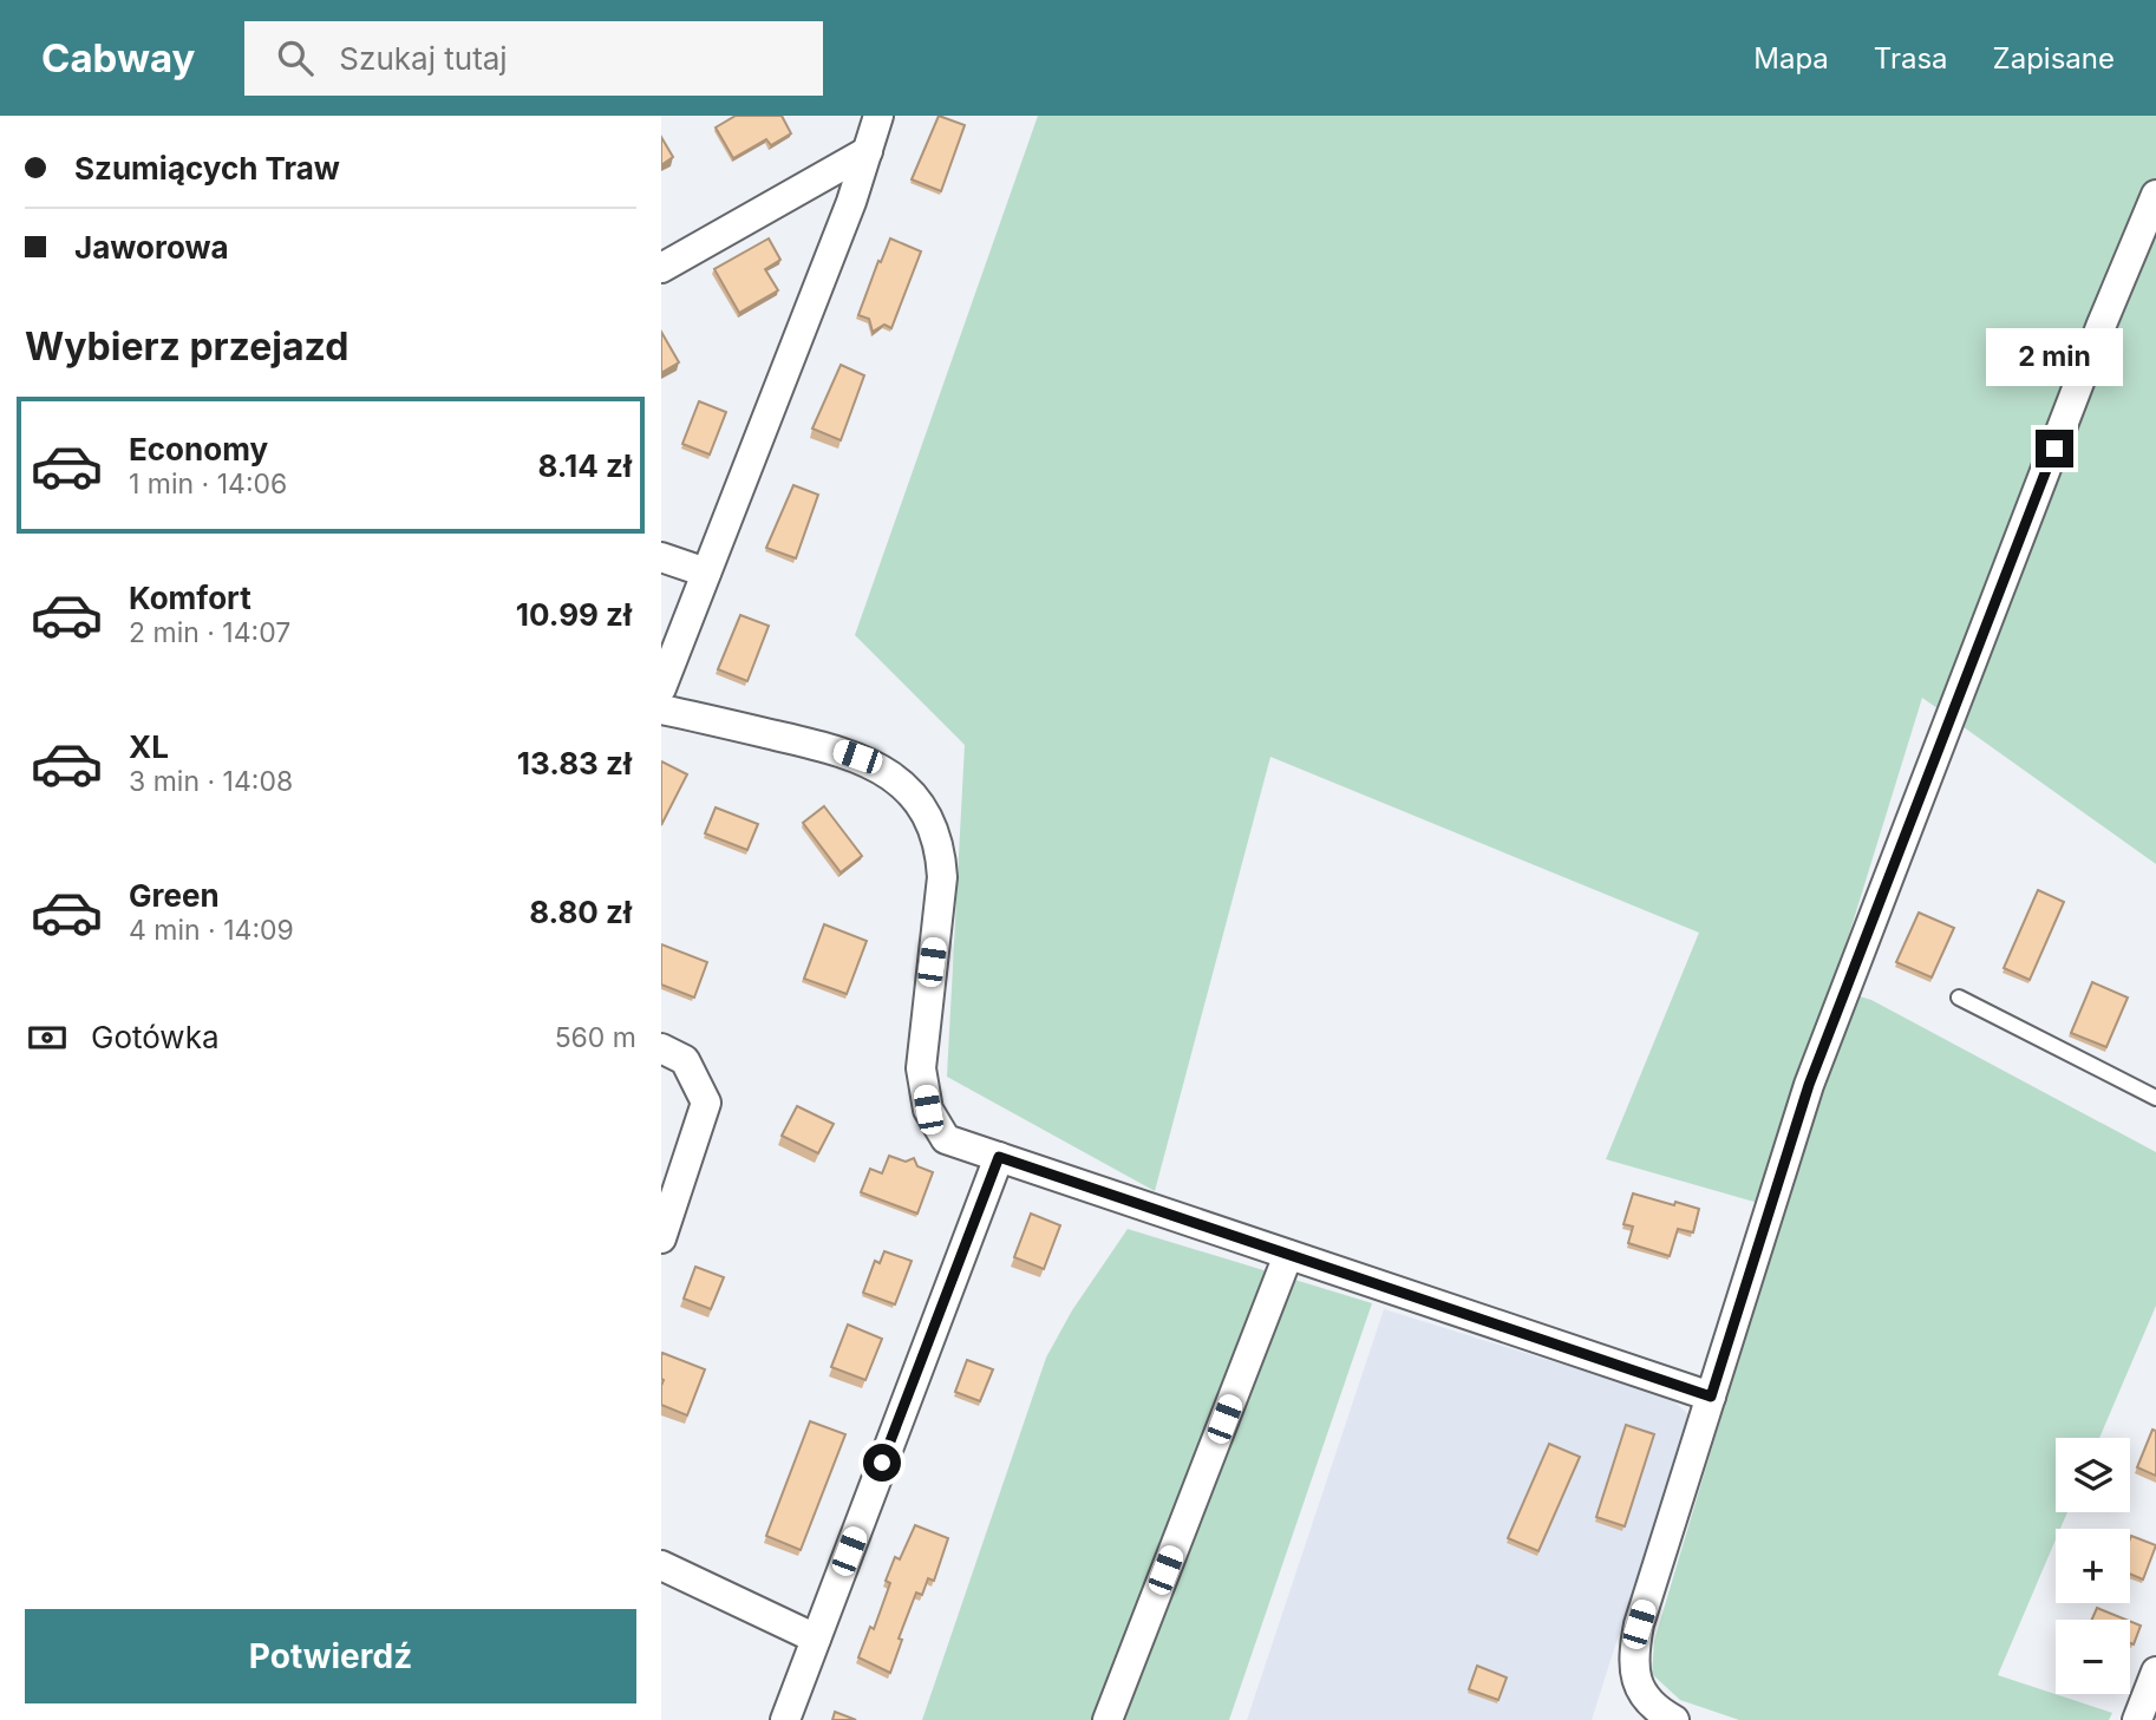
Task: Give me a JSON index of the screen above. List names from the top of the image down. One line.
{"page":{"header":"Cabway","search":"Szukaj tutaj","nav":["Mapa","Trasa","Zapisane"],"banner":["Szumiących Traw","Jaworowa"],"heading":"Wybierz przejazd","bubble":"2 min","list":[{"name":"Economy","note":"1 min · 14:06","value":"8.14 zł"},{"name":"Komfort","note":"2 min · 14:07","value":"10.99 zł"},{"name":"XL","note":"3 min · 14:08","value":"13.83 zł"},{"name":"Green","note":"4 min · 14:09","value":"8.80 zł"}],"pay":["Gotówka","560 m"],"map_buttons":["+","−"],"buttons":"Potwierdź"}}
